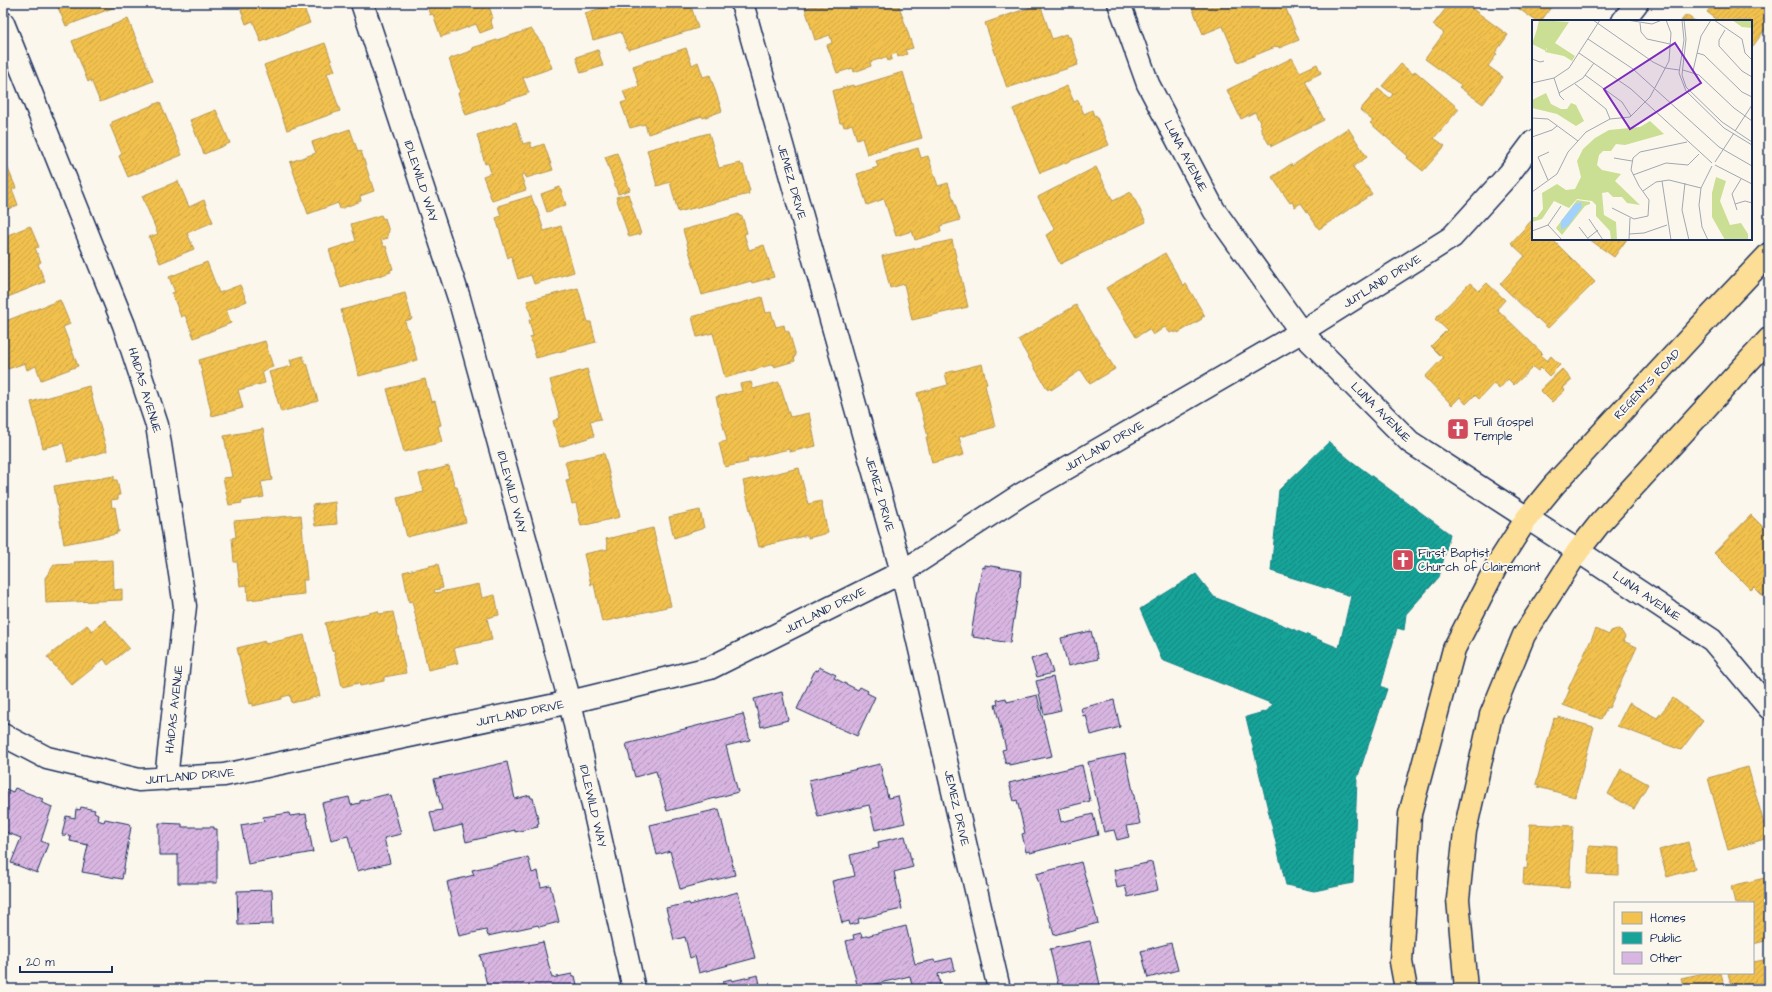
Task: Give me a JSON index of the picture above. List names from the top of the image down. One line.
{"streets":{"main road":["REGENTS ROAD"],"street":["LUNA AVENUE","IDLEWILD WAY","JEMEZ DRIVE","JUTLAND DRIVE","HAIDAS AVENUE"]},"crossings":[["LUNA AVENUE","JUTLAND DRIVE"],["LUNA AVENUE","REGENTS ROAD"],["IDLEWILD WAY","JUTLAND DRIVE"],["JEMEZ DRIVE","JUTLAND DRIVE"],["JUTLAND DRIVE","HAIDAS AVENUE"]],"places":{"church":["Full Gospel Temple","First Baptist Church of Clairemont"]},"legend":["Homes","Public","Other"],"scale_bar":"20 m"}
